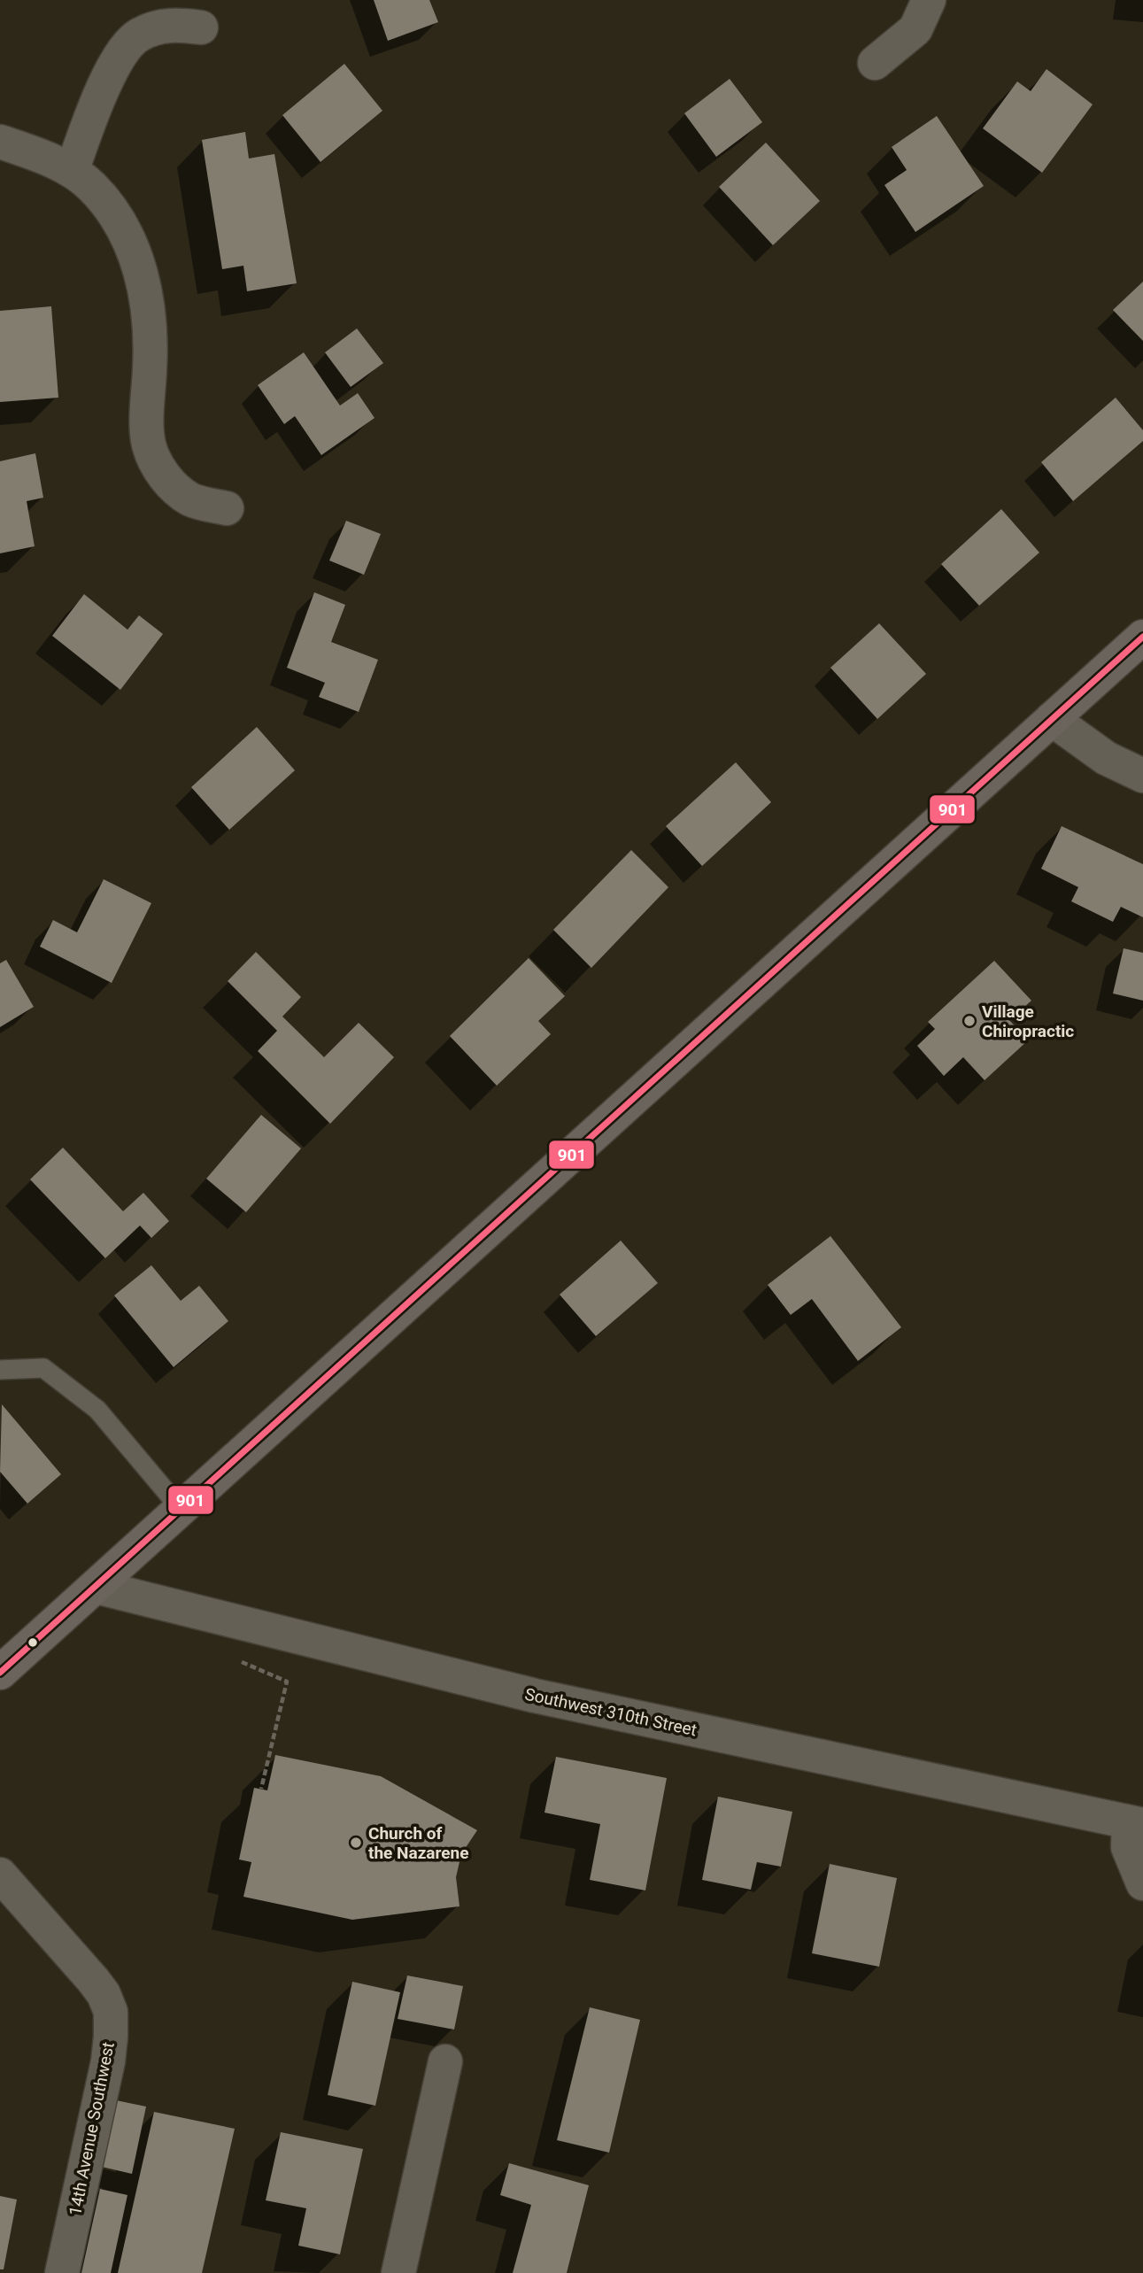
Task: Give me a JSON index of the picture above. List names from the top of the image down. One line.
{"streets":{"street":["Southwest 310th Street","14th Avenue Southwest"]},"places":["Village Chiropractic","Church of the Nazarene"],"lines":["transit line 901"]}
